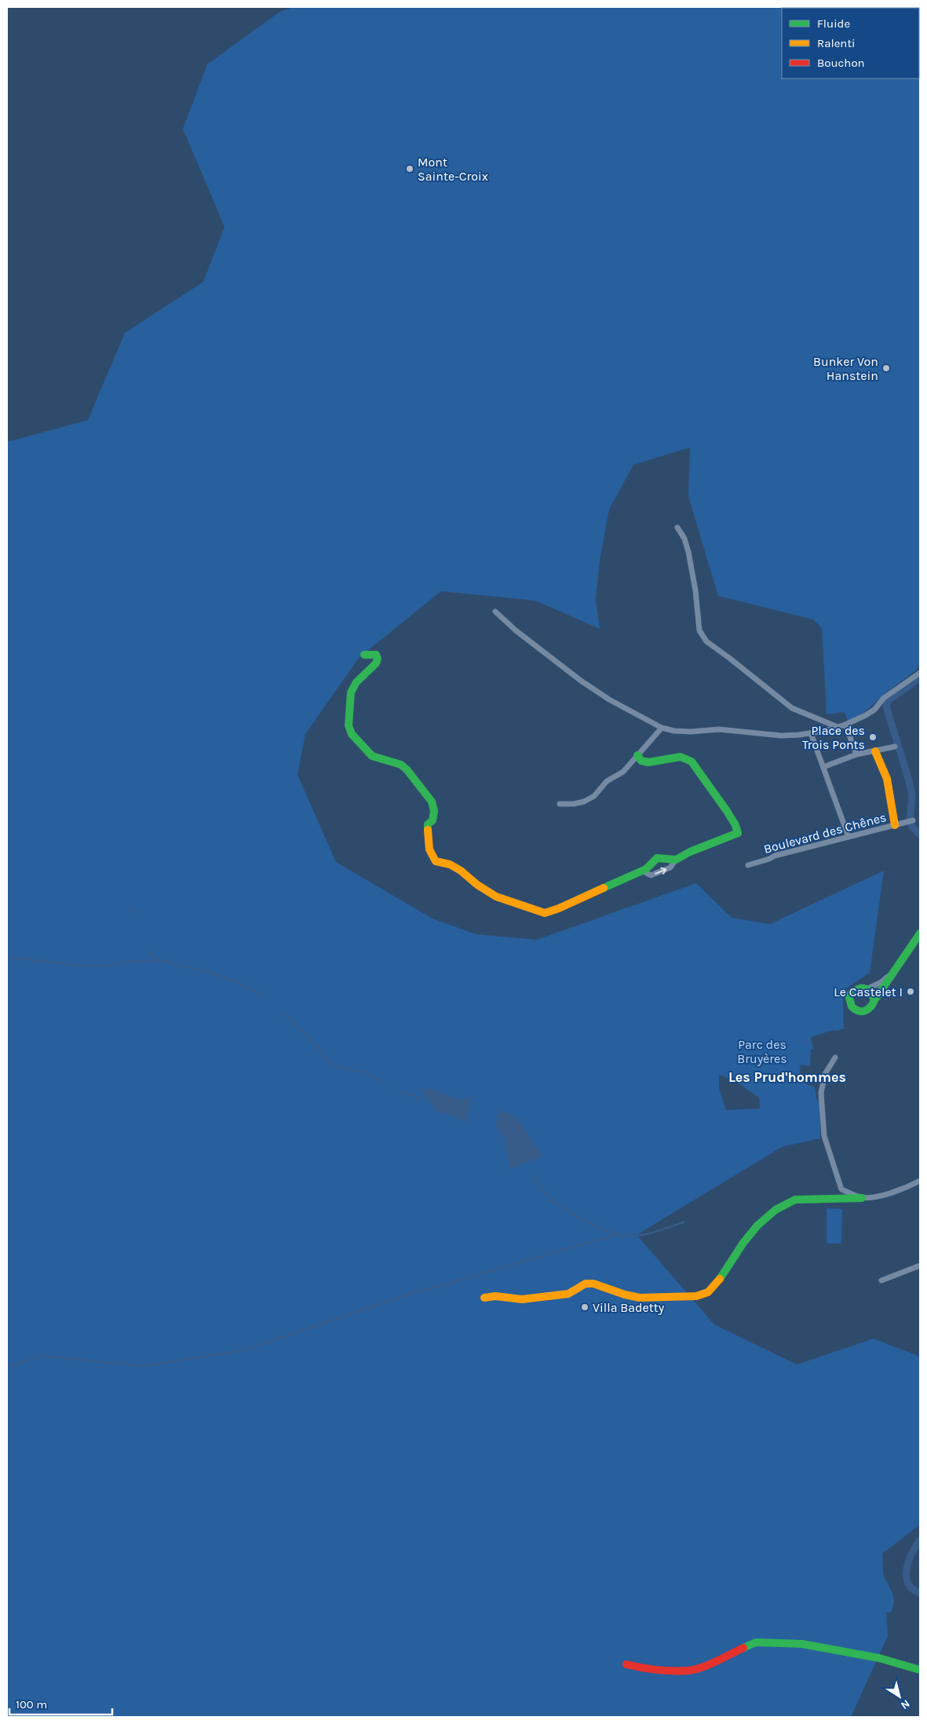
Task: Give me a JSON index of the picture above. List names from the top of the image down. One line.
{"streets":{"street":["Boulevard des Chênes"]},"districts":["Les Prud'hommes"],"parks":["Parc des Bruyères"],"places":["Mont Sainte-Croix","Bunker Von Hanstein","Place des Trois Ponts","Le Castelet I","Villa Badetty"],"legend":["Fluide","Ralenti","Bouchon"],"scale_bar":"100 m","north":"bottom right"}
